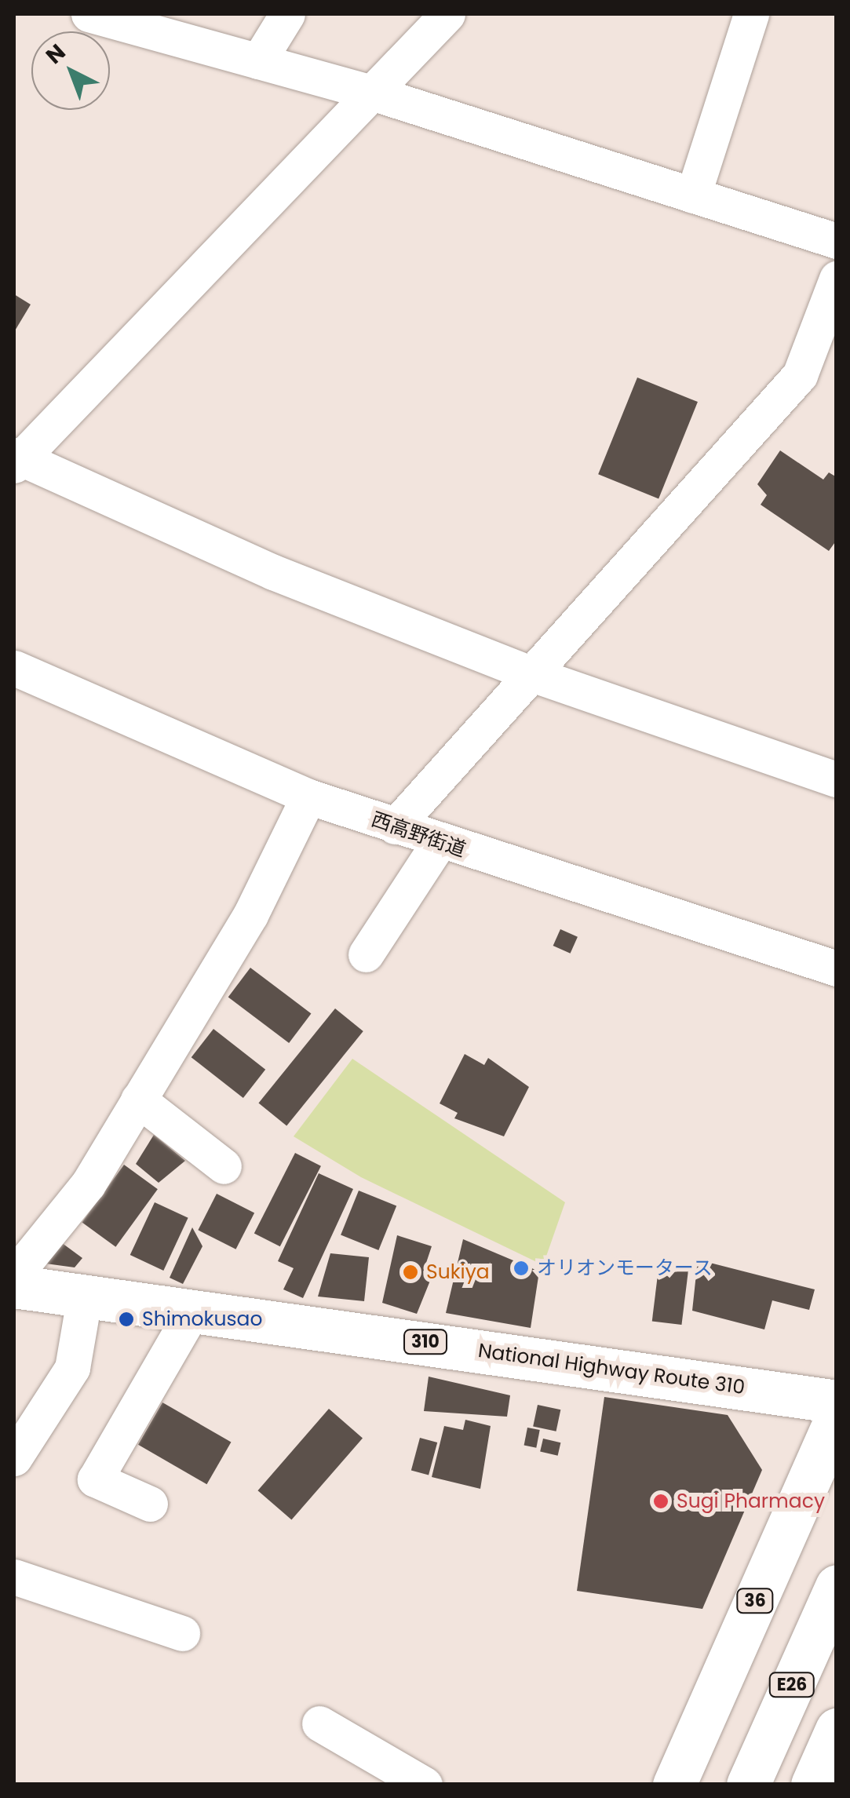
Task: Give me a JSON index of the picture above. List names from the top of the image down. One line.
{"streets":{"main road":["310","National Highway Route 310","36","E26"],"street":["西高野街道"]},"places":["オリオンモータース","Sukiya","Shimokusao","Sugi Pharmacy"],"north":"top left"}
